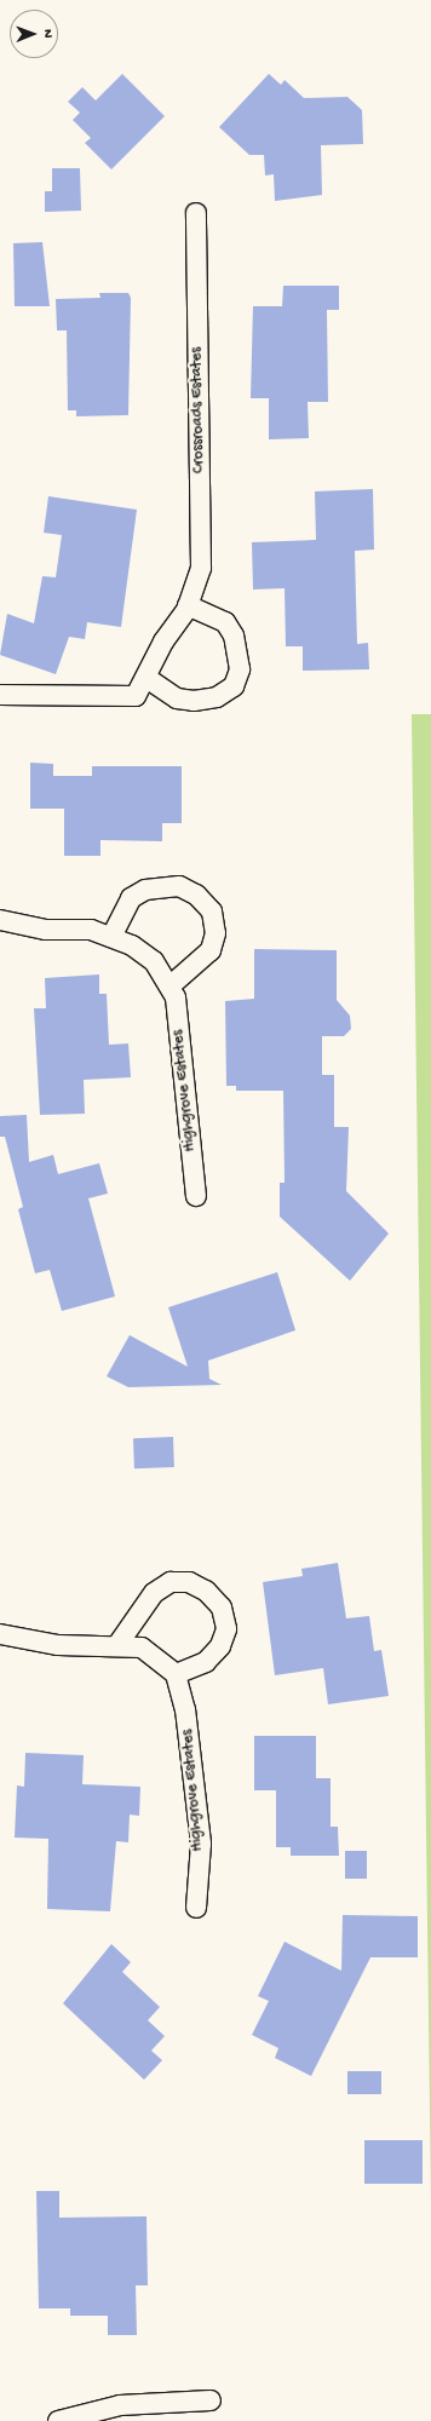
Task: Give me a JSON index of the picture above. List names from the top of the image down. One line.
{"streets":{"street":["Crossroads Estates","Highgrove Estates"]},"north":"right"}
